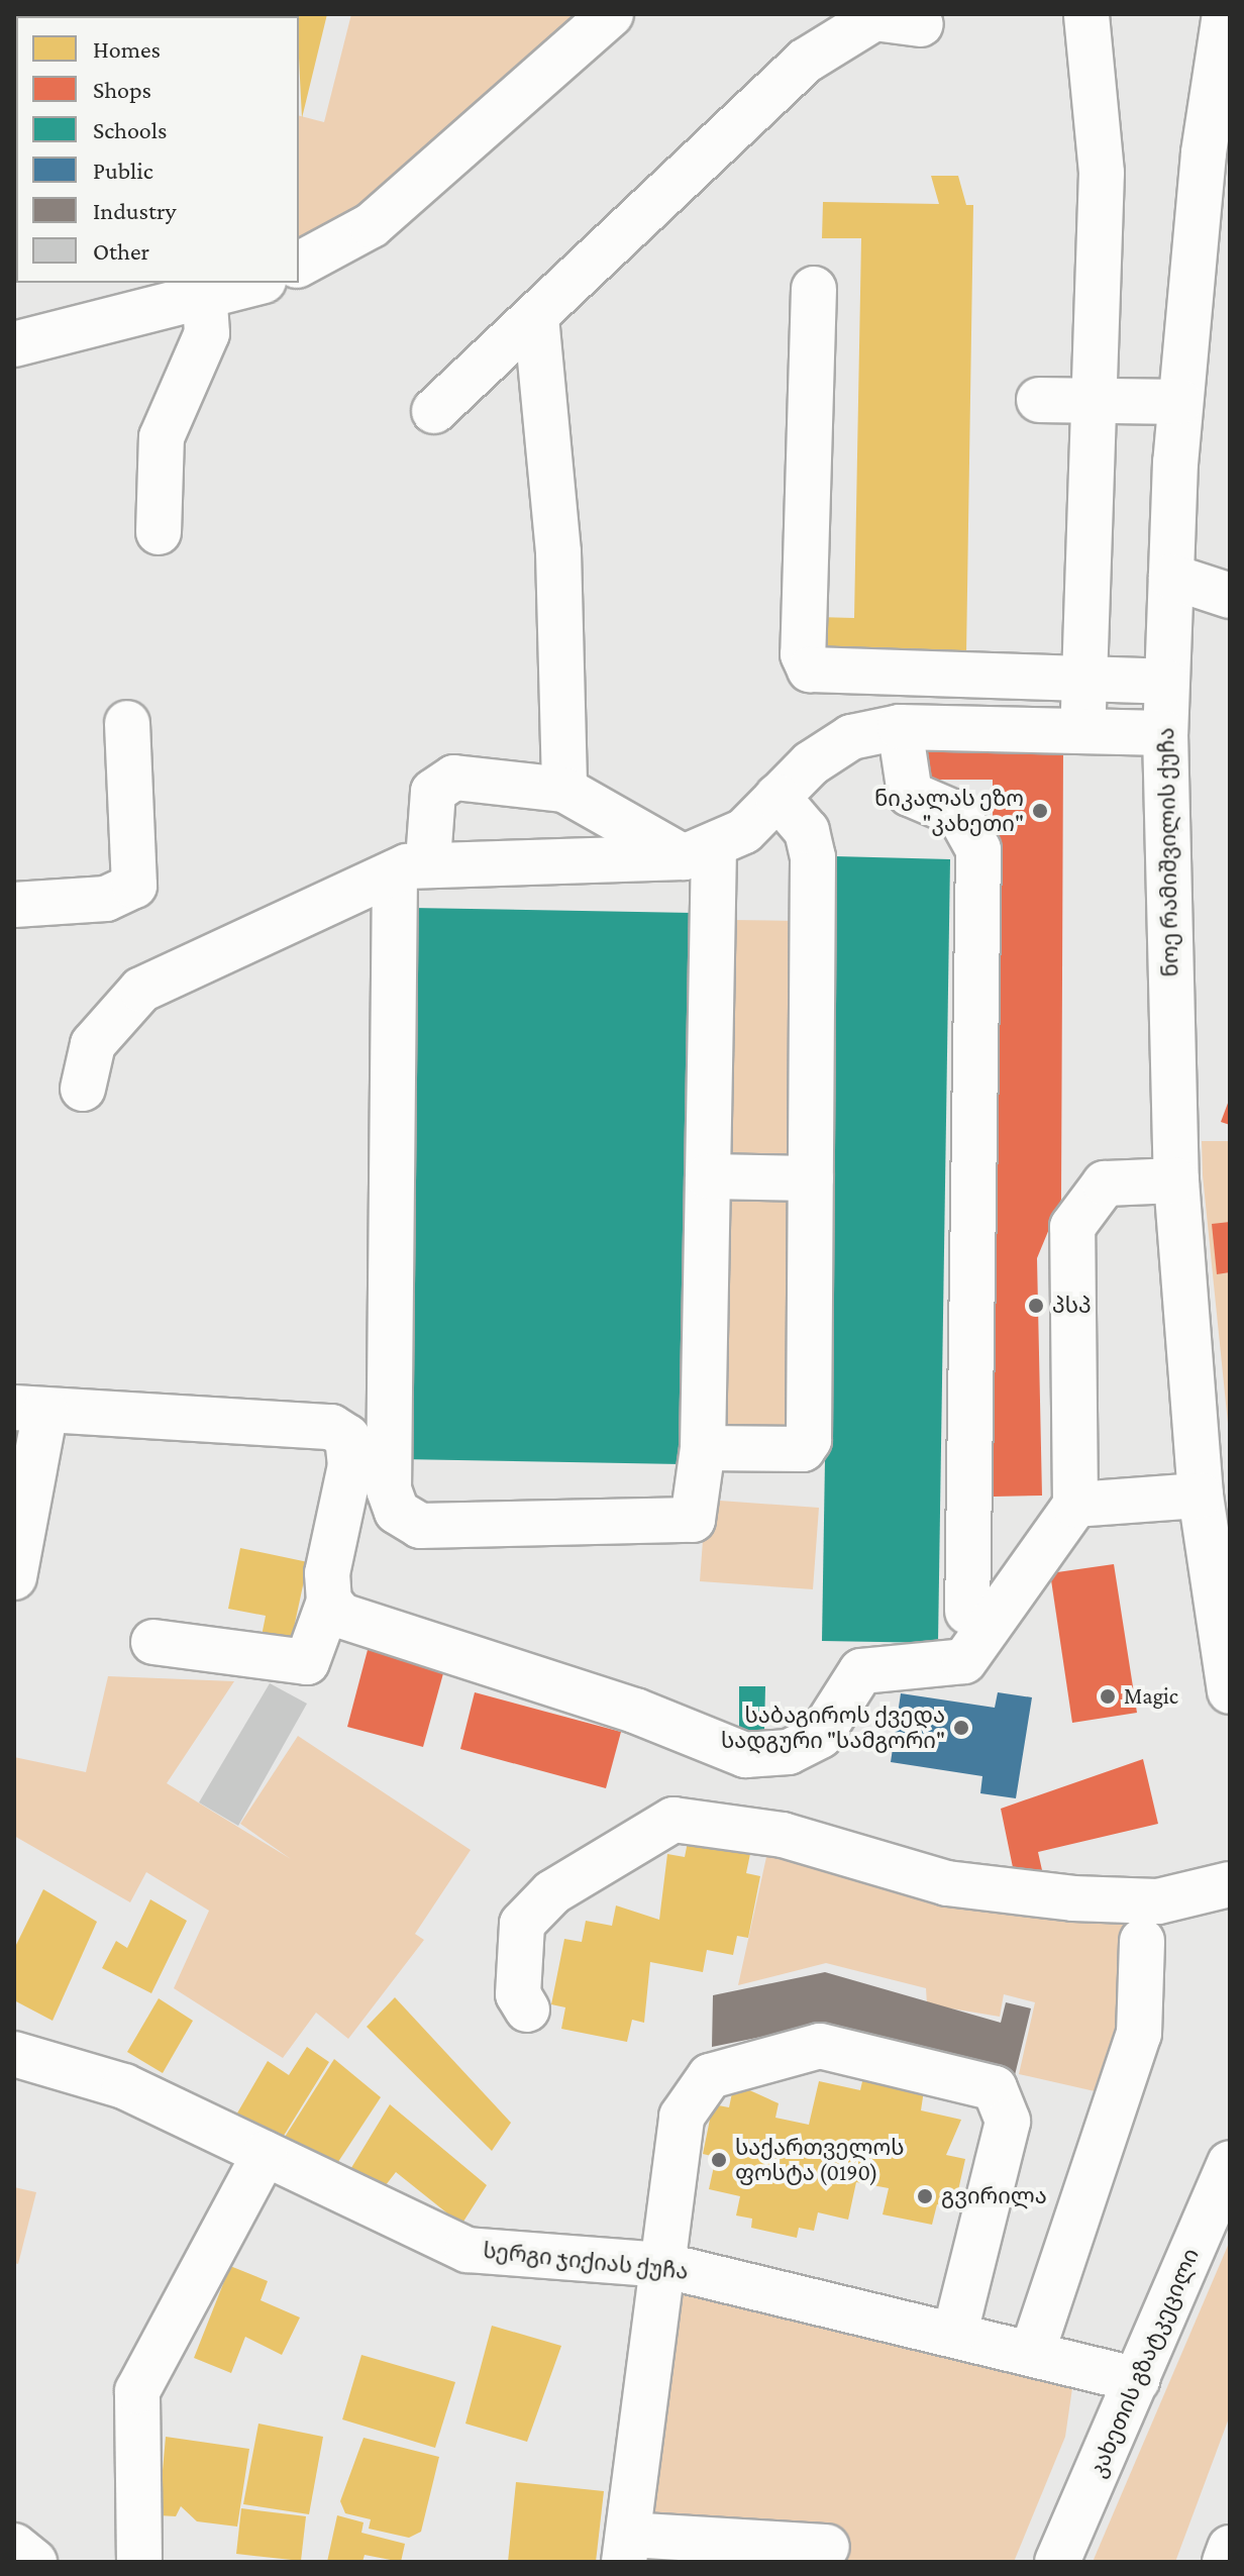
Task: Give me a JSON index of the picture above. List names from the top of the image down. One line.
{"streets":{"main road":["ნოე რამიშვილის ქუჩა","სერგი ჯიქიას ქუჩა","კახეთის გზატკეცილი"]},"crossings":[["სერგი ჯიქიას ქუჩა","კახეთის გზატკეცილი"]],"places":["ნიკალას ეზო \"კახეთი\"","პსპ","Magic","საბაგიროს ქვედა სადგური \"სამგორი\"","საქართველოს ფოსტა (0190)","გვირილა"],"legend":["Homes","Shops","Schools","Public","Industry","Other"]}
